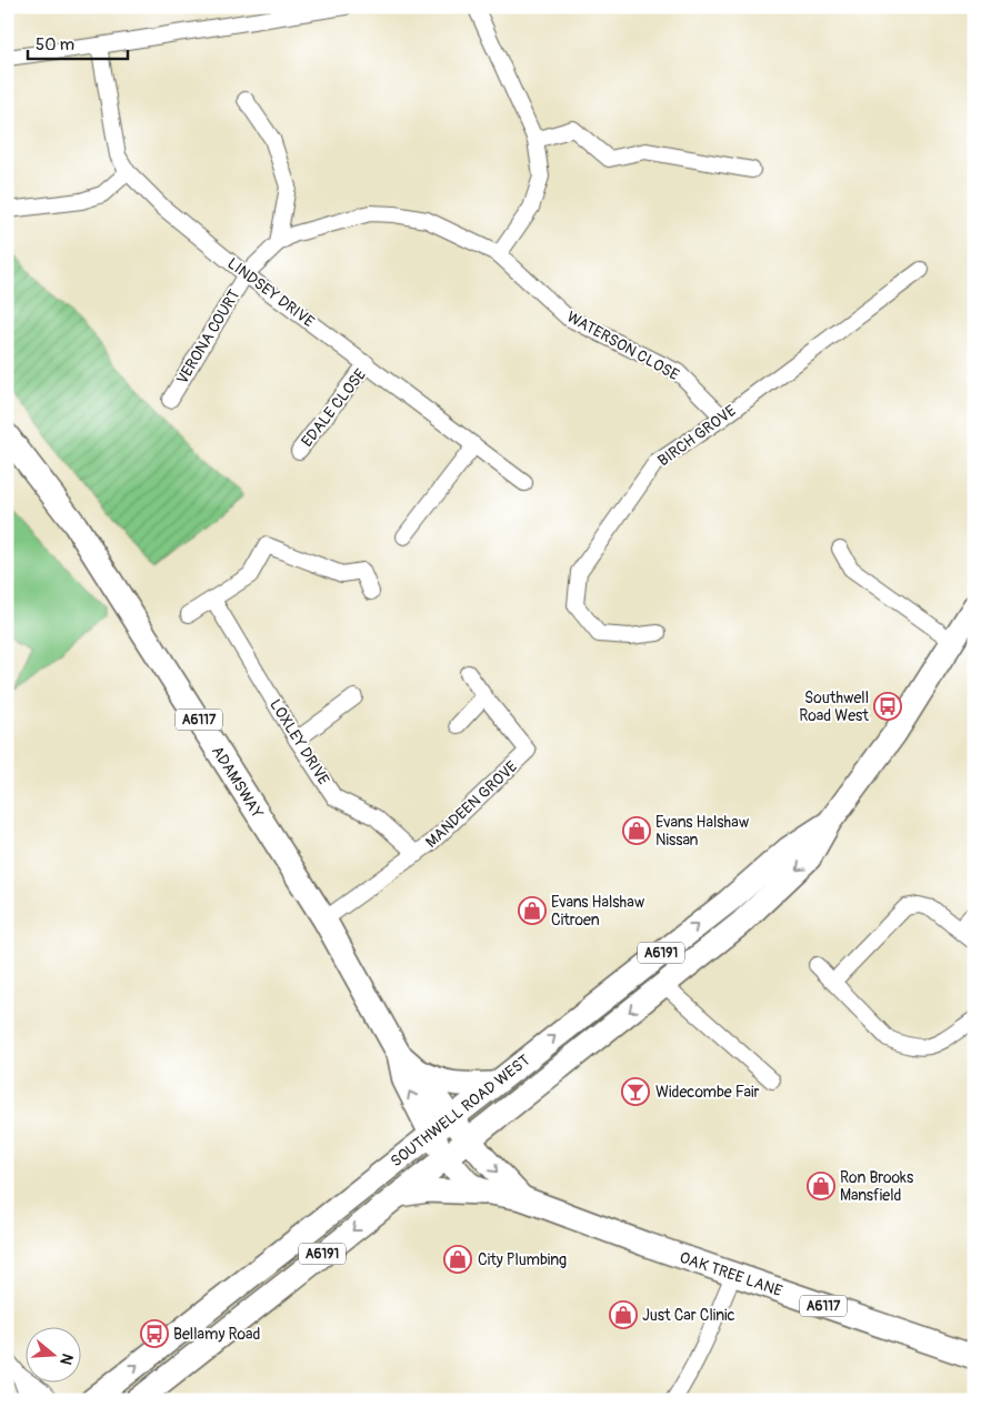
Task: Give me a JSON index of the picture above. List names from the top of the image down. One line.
{"streets":{"main road":["A6117","ADAMSWAY","A6191","SOUTHWELL ROAD WEST","OAK TREE LANE"],"street":["LINDSEY DRIVE","VERONA COURT","WATERSON CLOSE","EDALE CLOSE","BIRCH GROVE","LOXLEY DRIVE","MANDEEN GROVE"]},"crossings":[["LINDSEY DRIVE","VERONA COURT"],["LINDSEY DRIVE","EDALE CLOSE"],["VERONA COURT","WATERSON CLOSE"],["WATERSON CLOSE","BIRCH GROVE"],["LOXLEY DRIVE","MANDEEN GROVE"],["ADAMSWAY","MANDEEN GROVE"],["ADAMSWAY","SOUTHWELL ROAD WEST"],["ADAMSWAY","OAK TREE LANE"],["SOUTHWELL ROAD WEST","OAK TREE LANE"]],"places":{"bus stop":["Southwell Road West","Bellamy Road"],"shop":["Evans Halshaw Nissan","Evans Halshaw Citroen","Ron Brooks Mansfield","City Plumbing","Just Car Clinic"],"bar":["Widecombe Fair"]},"scale_bar":"50 m","north":"right"}
